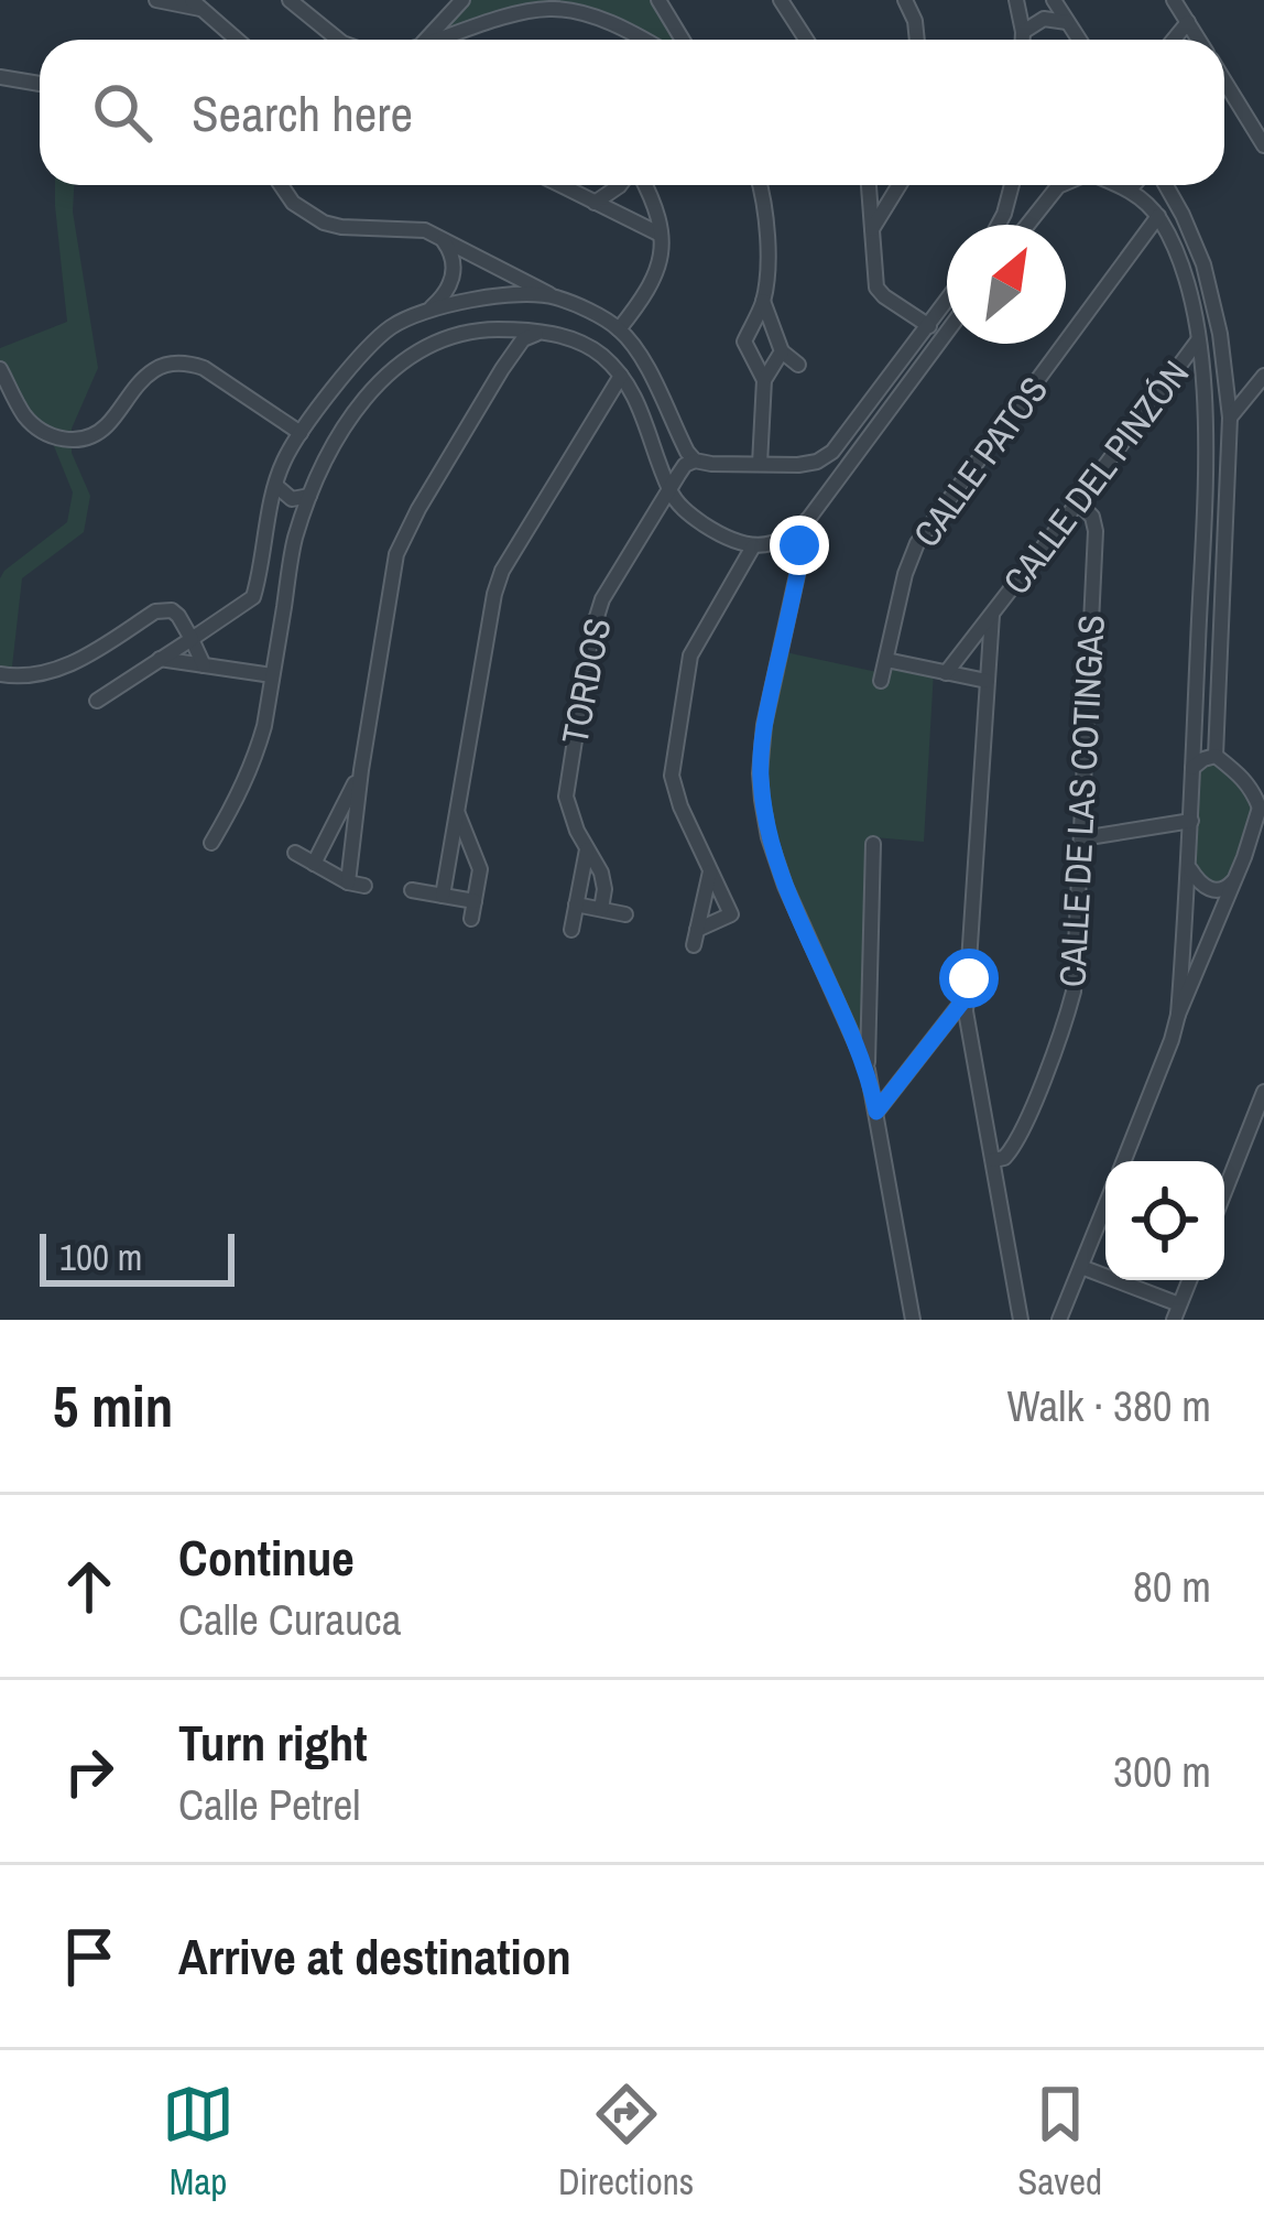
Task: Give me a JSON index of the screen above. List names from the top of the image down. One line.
{"streets":{"street":["CALLE PATOS","CALLE DEL PINZÓN","TORDOS","CALLE DE LAS COTINGAS"]},"crossings":[["CALLE DEL PINZÓN","CALLE DE LAS COTINGAS"]],"scale_bar":"100 m","north":"top right","page":{"search":"Search here","scale":"100 m","heading":["5 min","Walk · 380 m"],"list":[["Continue","Calle Curauca","80 m"],["Turn right","Calle Petrel","300 m"],"Arrive at destination"],"nav":["Map","Directions","Saved"]}}
